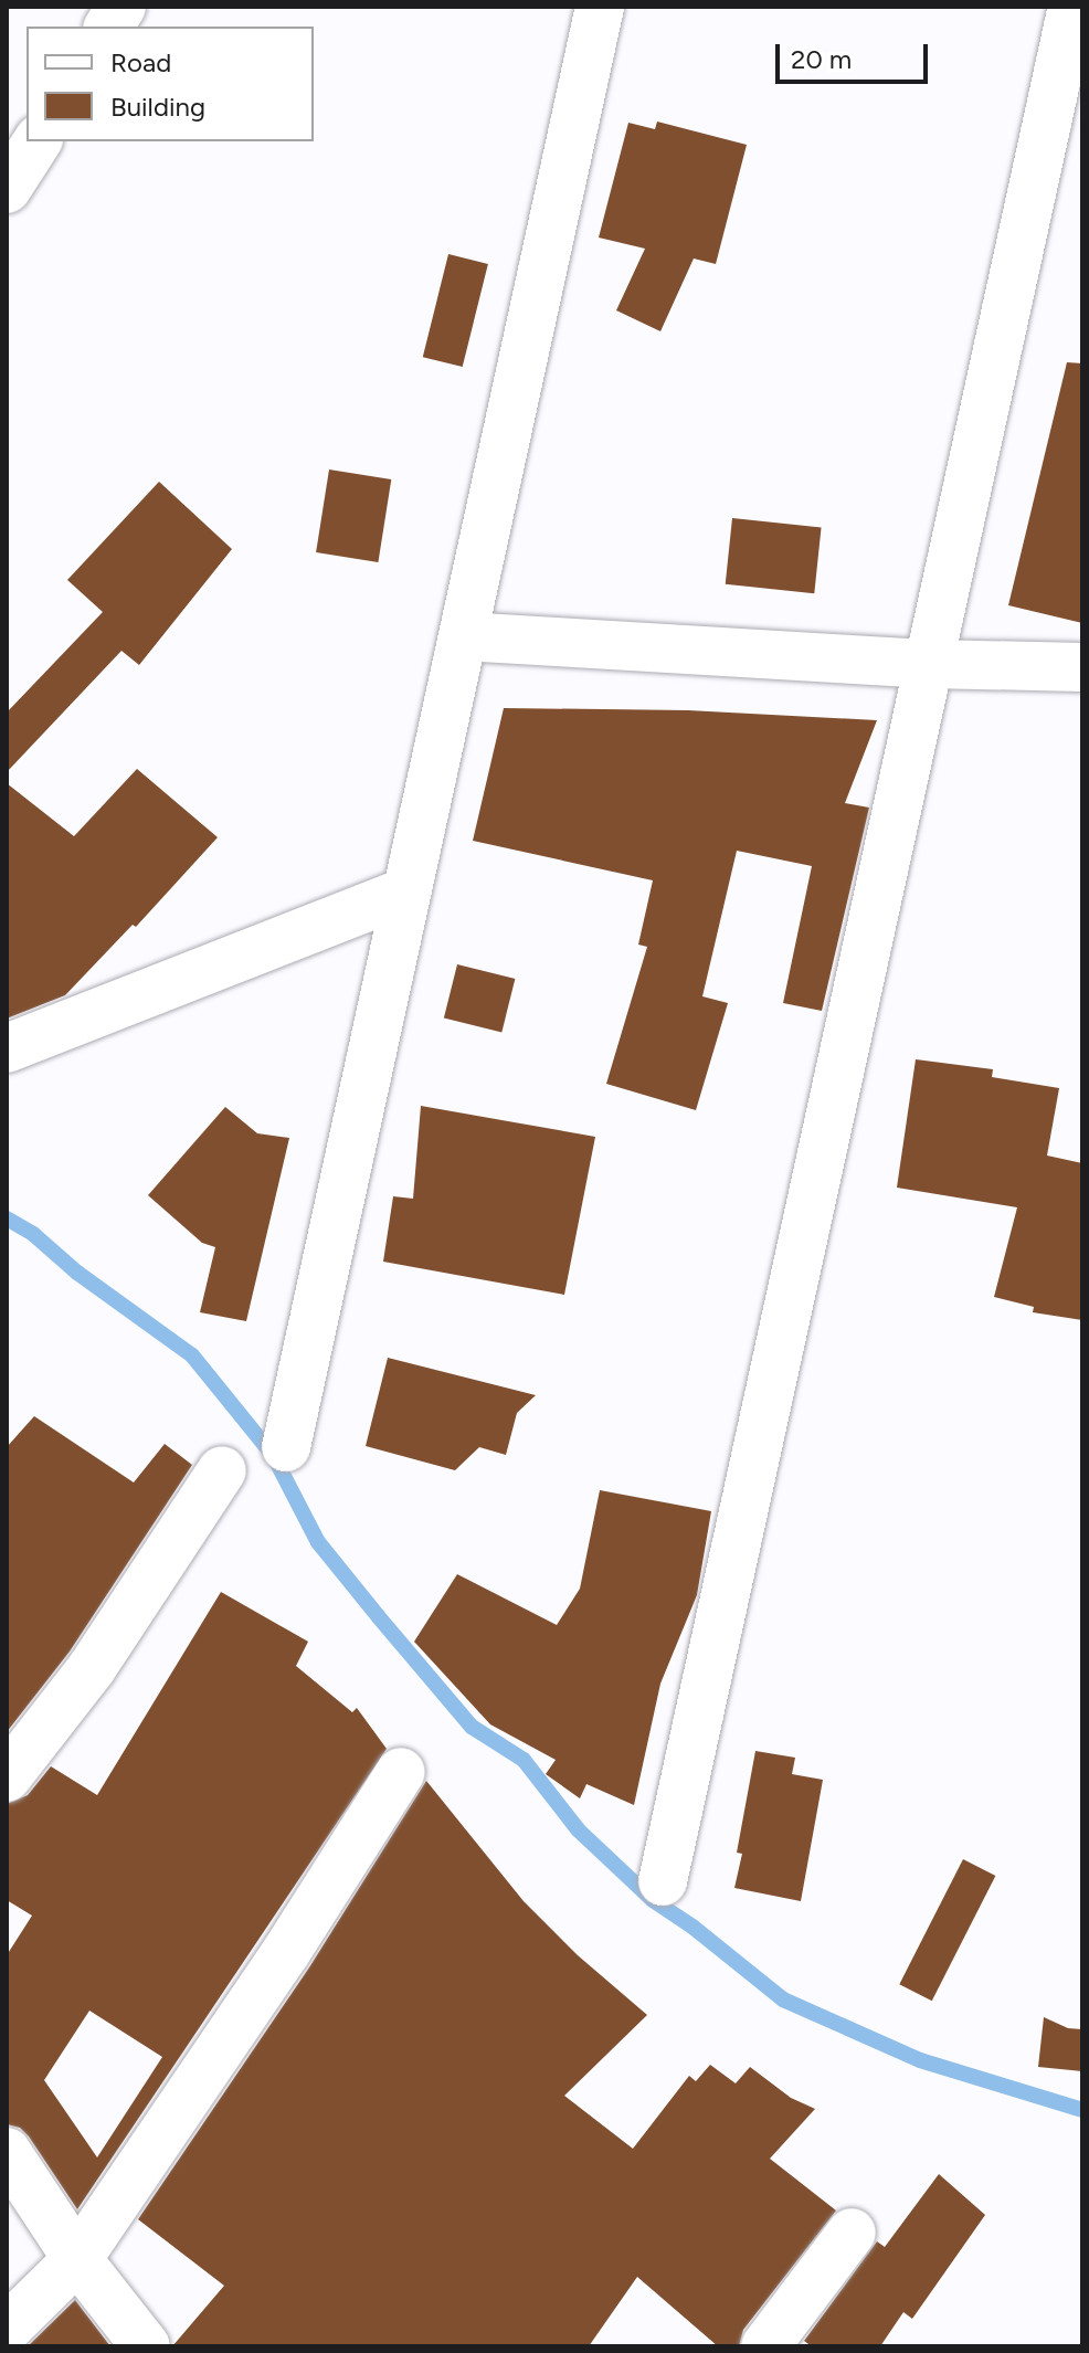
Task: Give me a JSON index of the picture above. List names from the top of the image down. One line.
{"legend":["Road","Building"],"scale_bar":"20 m"}
